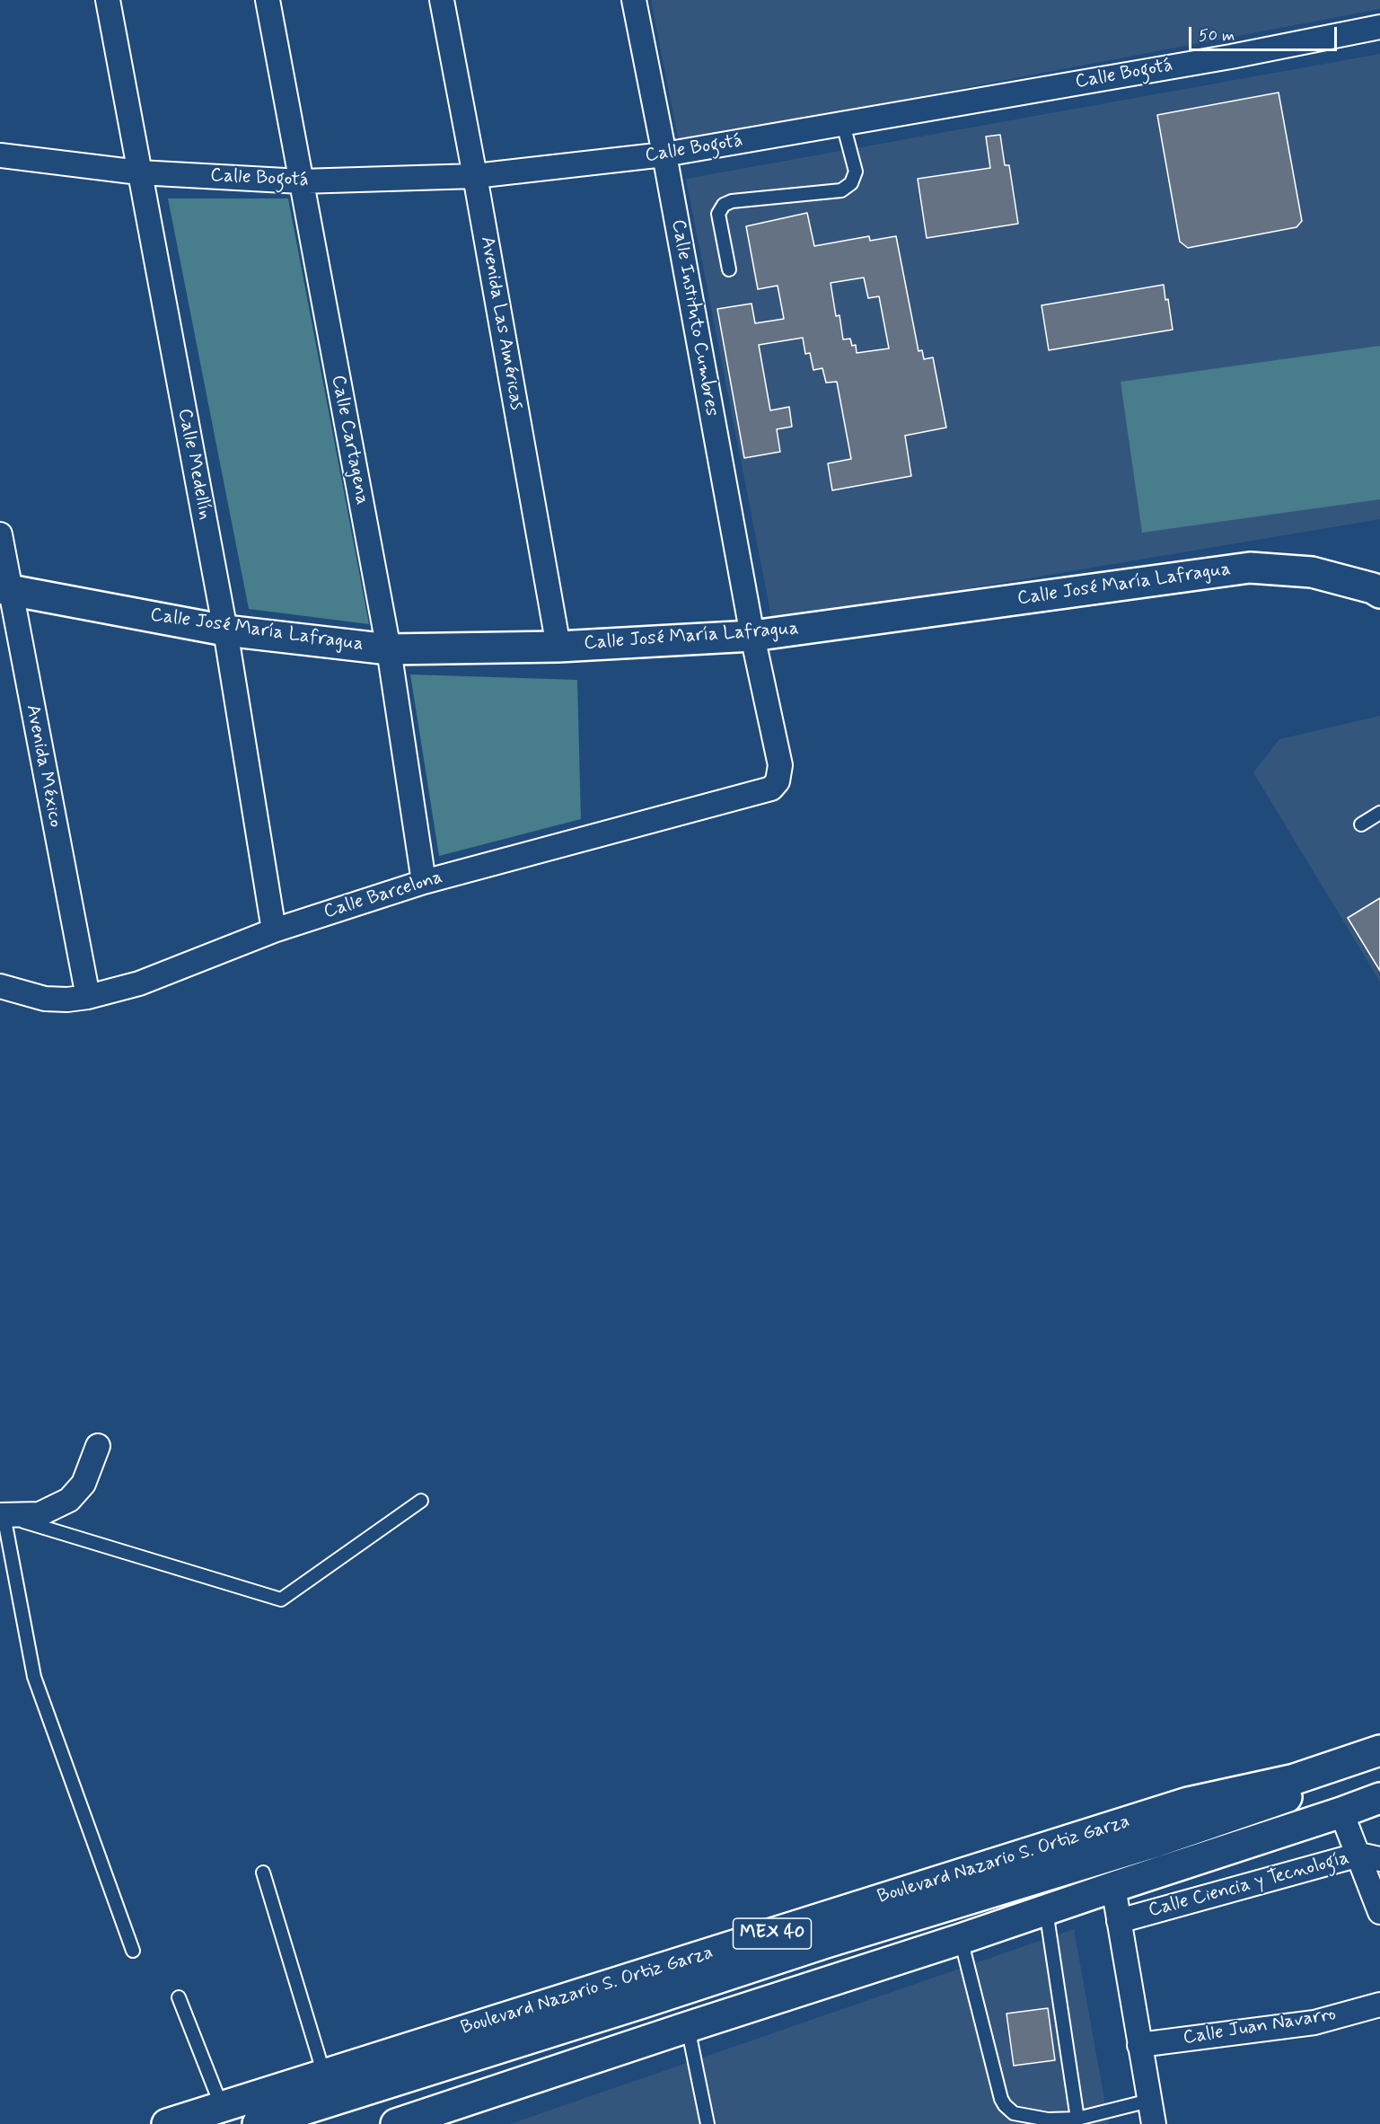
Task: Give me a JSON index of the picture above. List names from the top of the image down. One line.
{"streets":{"main road":["Calle José María Lafragua","Boulevard Nazario S. Ortiz Garza","MEX 40"],"street":["Calle Bogotá","Calle Instituto Cumbres","Avenida Las Américas","Calle Cartagena","Calle Medellín","Avenida México","Calle Barcelona","Calle Ciencia y Tecnología","Calle Juan Navarro"]},"crossings":[["Calle Bogotá","Calle Instituto Cumbres"],["Calle Bogotá","Avenida Las Américas"],["Calle Bogotá","Calle Cartagena"],["Calle Bogotá","Calle Medellín"],["Calle Instituto Cumbres","Calle José María Lafragua"],["Calle Instituto Cumbres","Calle Barcelona"],["Avenida Las Américas","Calle José María Lafragua"],["Calle Cartagena","Calle José María Lafragua"],["Calle Cartagena","Calle Barcelona"],["Calle Medellín","Calle José María Lafragua"],["Calle Medellín","Calle Barcelona"],["Calle José María Lafragua","Avenida México"],["Avenida México","Calle Barcelona"]],"scale_bar":"50 m"}
